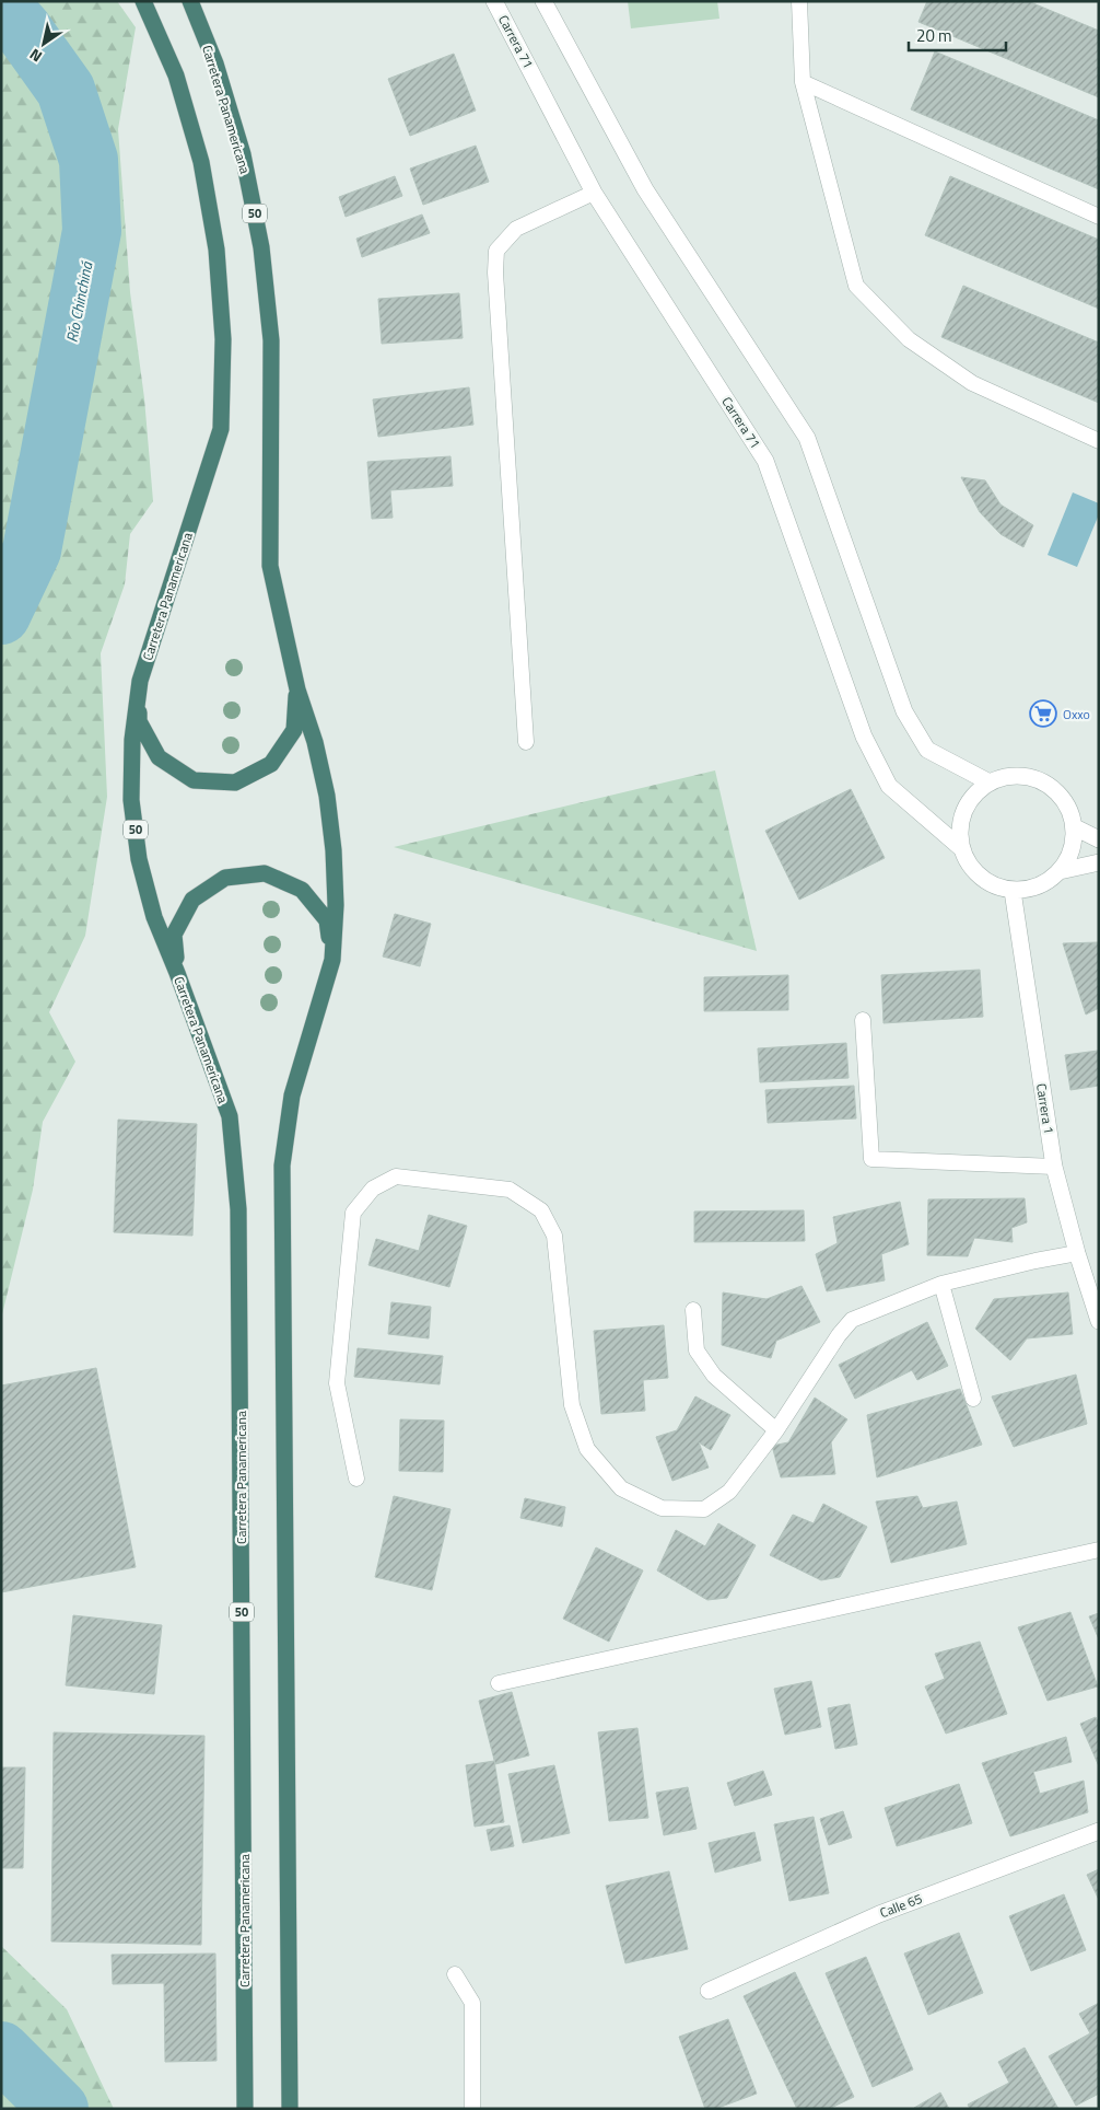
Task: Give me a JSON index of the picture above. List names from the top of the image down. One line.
{"streets":{"highway":["Carretera Panamericana","50"],"street":["Carrera 71","Carrera 1","Calle 65"]},"crossings":[["Carrera 71","Carrera 1"]],"water":["Río Chinchiná"],"places":{"supermarket":["Oxxo"]},"scale_bar":"20 m","north":"bottom left"}
